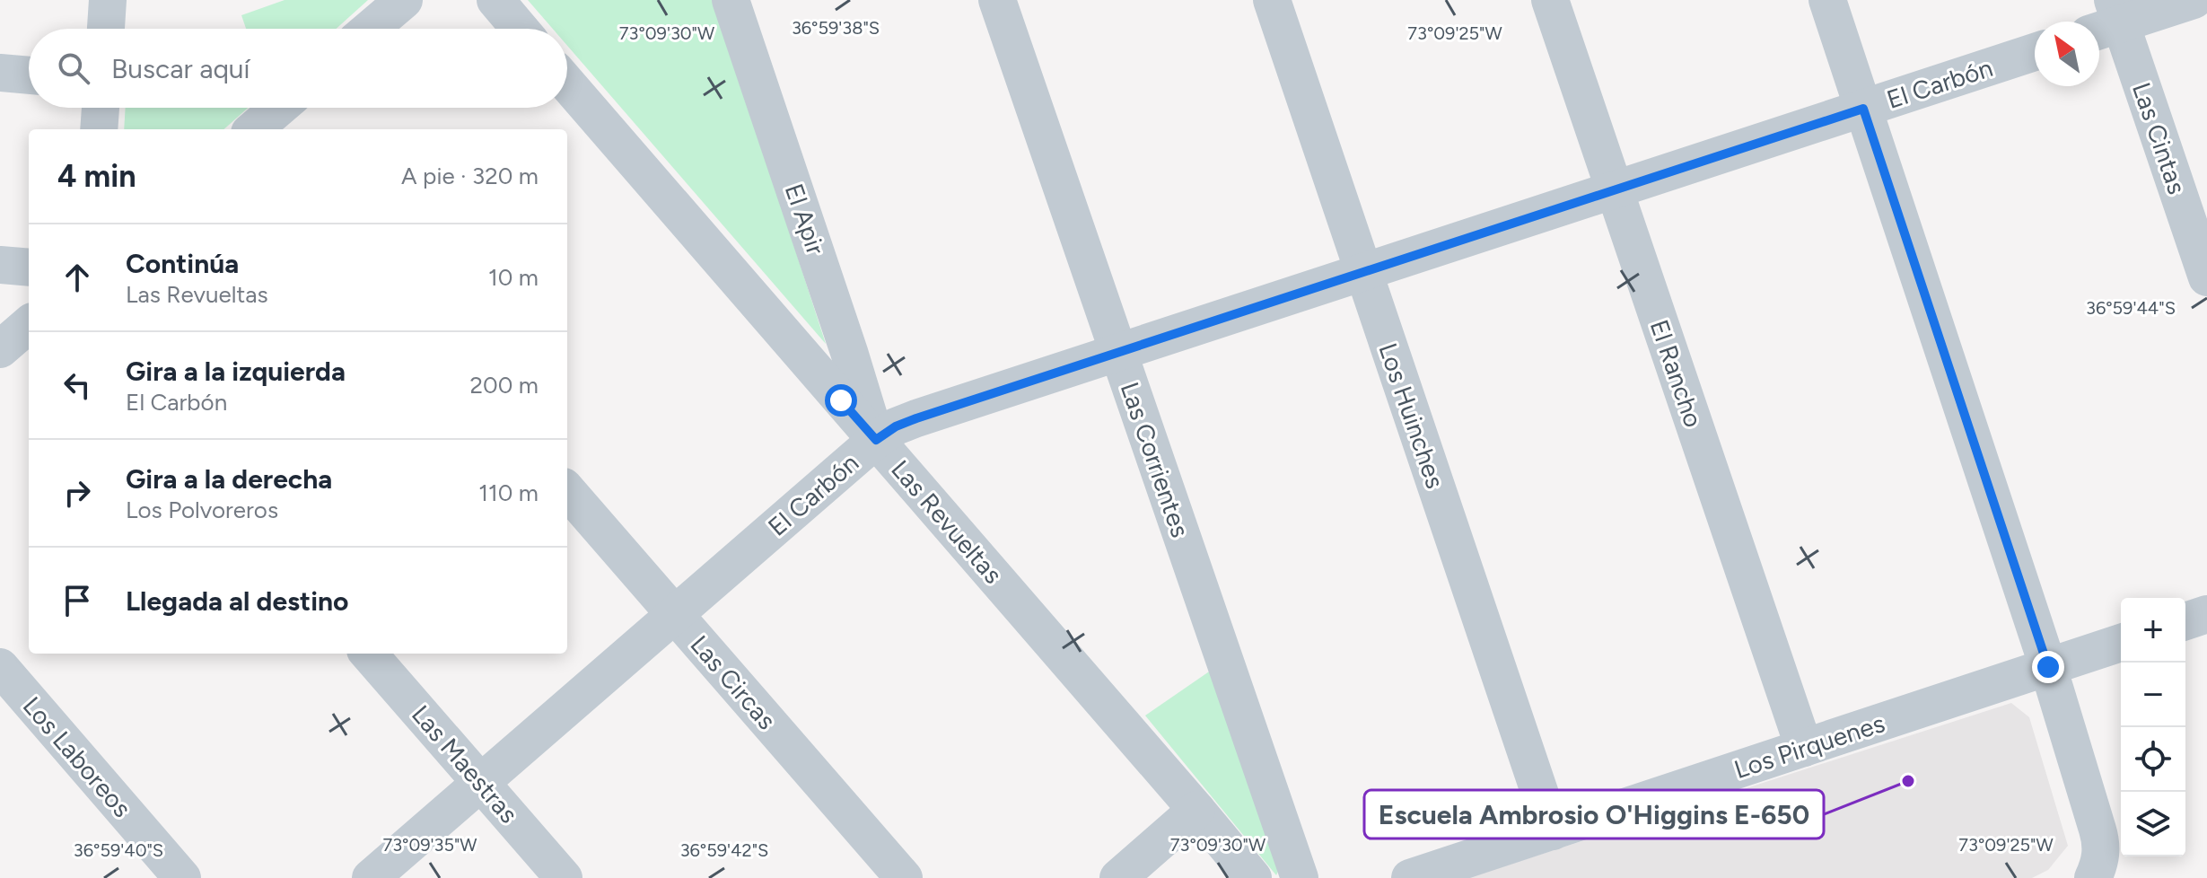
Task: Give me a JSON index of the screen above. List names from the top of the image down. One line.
{"streets":{"street":["El Carbón","Las Cintas","El Apir","El Rancho","Los Huinches","Las Corrientes","Las Revueltas","Las Circas","Los Pirquenes","Los Laboreos","Las Maestras"]},"crossings":[["El Carbón","El Apir"],["El Carbón","El Rancho"],["El Carbón","Los Huinches"],["El Carbón","Las Corrientes"],["El Carbón","Las Revueltas"],["El Carbón","Las Circas"],["El Carbón","Las Maestras"],["El Apir","Las Revueltas"],["El Rancho","Los Pirquenes"],["Los Huinches","Los Pirquenes"]],"places":["Escuela Ambrosio O'Higgins E-650"],"north":"top left","page":{"search":"Buscar aquí","heading":["4 min","A pie · 320 m"],"list":[["Continúa","Las Revueltas","10 m"],["Gira a la izquierda","El Carbón","200 m"],["Gira a la derecha","Los Polvoreros","110 m"],"Llegada al destino"],"map_buttons":["+","−"]},"coordinates":["36°59'38\"S","73°09'30\"W","73°09'25\"W","36°59'44\"S","73°09'35\"W","36°59'40\"S","36°59'42\"S"]}
